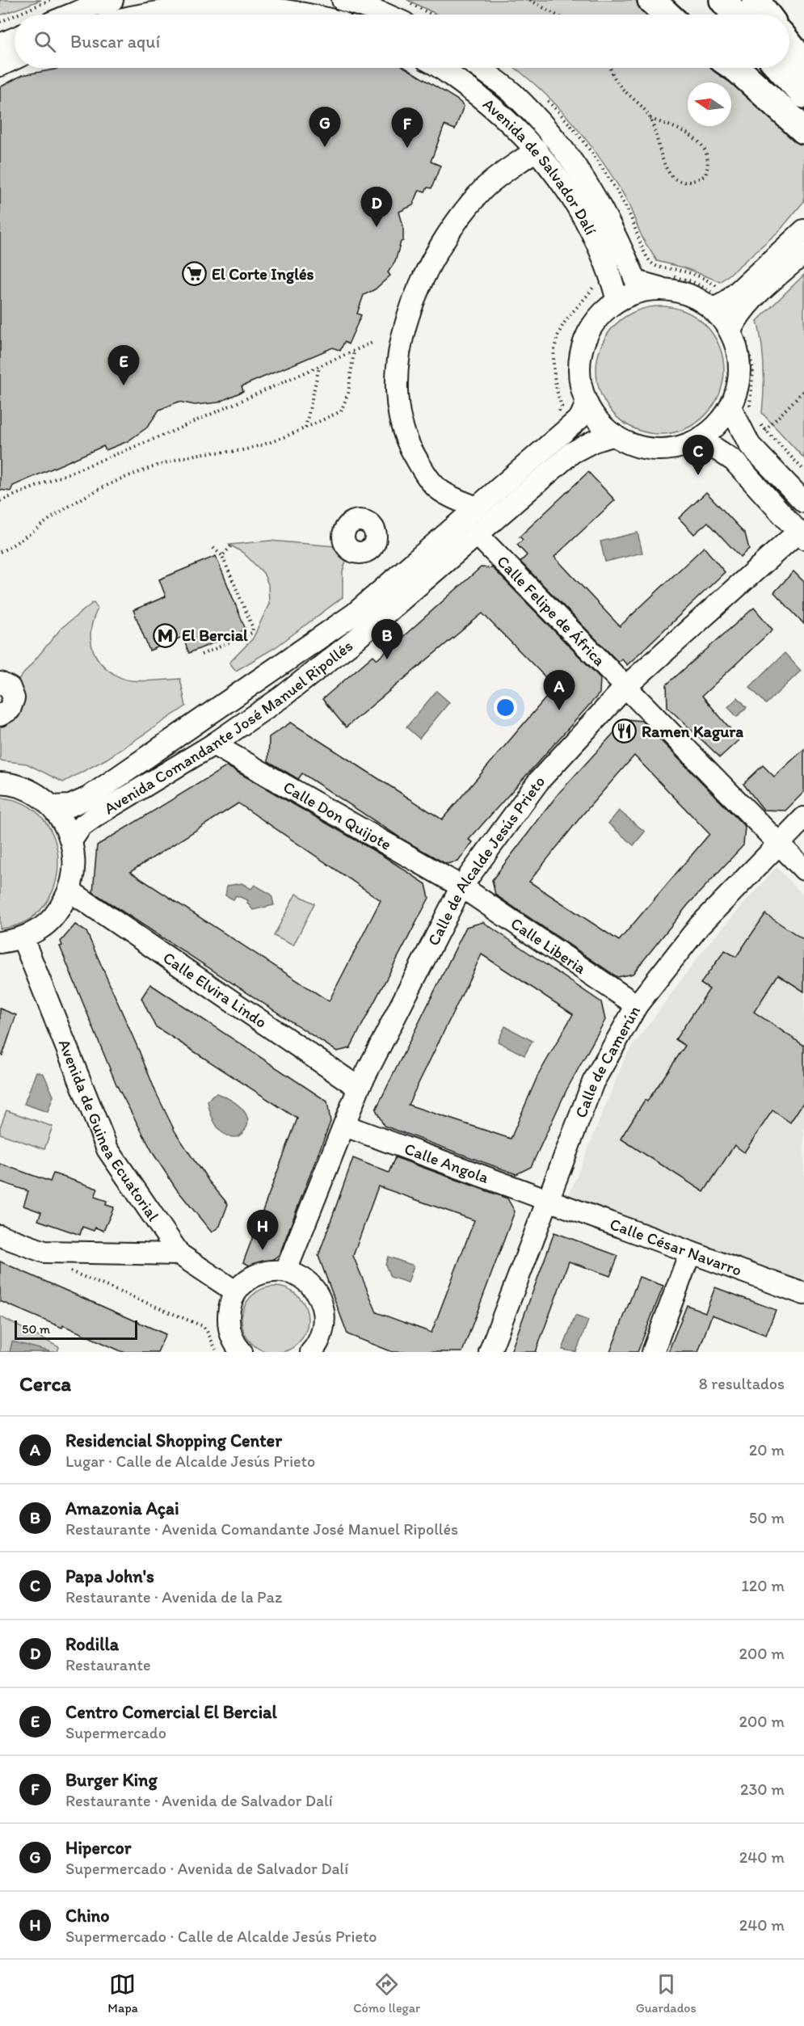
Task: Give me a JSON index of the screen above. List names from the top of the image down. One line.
{"streets":{"street":["Avenida de Salvador Dalí","Calle Felipe de África","Avenida Comandante José Manuel Ripollés","Calle Don Quijote","Calle de Alcalde Jesús Prieto","Calle Liberia","Calle Elvira Lindo","Calle de Camerún","Avenida de Guinea Ecuatorial","Calle Angola","Calle César Navarro"]},"crossings":[["Avenida de Salvador Dalí","Avenida Comandante José Manuel Ripollés"],["Calle Felipe de África","Avenida Comandante José Manuel Ripollés"],["Calle Felipe de África","Calle de Alcalde Jesús Prieto"],["Calle Felipe de África","Calle de Camerún"],["Avenida Comandante José Manuel Ripollés","Calle Don Quijote"],["Calle Don Quijote","Calle de Alcalde Jesús Prieto"],["Calle Don Quijote","Calle Liberia"],["Calle de Alcalde Jesús Prieto","Calle Liberia"],["Calle de Alcalde Jesús Prieto","Calle Elvira Lindo"],["Calle de Alcalde Jesús Prieto","Calle Angola"],["Calle Liberia","Calle de Camerún"],["Calle de Camerún","Calle Angola"],["Calle de Camerún","Calle César Navarro"],["Calle Angola","Calle César Navarro"]],"places":{"supermarket":["El Corte Inglés"],"metro station":["El Bercial"],"restaurant":["Ramen Kagura"]},"scale_bar":"50 m","north":"left","page":{"search":"Buscar aquí","pins":["G","F","D","E","C","B","A","H"],"scale":"50 m","heading":["Cerca","8 resultados"],"list":[{"mark":"A","name":"Residencial Shopping Center","note":"Lugar · Calle de Alcalde Jesús Prieto","value":"20 m"},{"mark":"B","name":"Amazonia Açai","note":"Restaurante · Avenida Comandante José Manuel Ripollés","value":"50 m"},{"mark":"C","name":"Papa John's","note":"Restaurante · Avenida de la Paz","value":"120 m"},{"mark":"D","name":"Rodilla","note":"Restaurante","value":"200 m"},{"mark":"E","name":"Centro Comercial El Bercial","note":"Supermercado","value":"200 m"},{"mark":"F","name":"Burger King","note":"Restaurante · Avenida de Salvador Dalí","value":"230 m"},{"mark":"G","name":"Hipercor","note":"Supermercado · Avenida de Salvador Dalí","value":"240 m"},{"mark":"H","name":"Chino","note":"Supermercado · Calle de Alcalde Jesús Prieto","value":"240 m"}],"nav":["Mapa","Cómo llegar","Guardados"]}}
